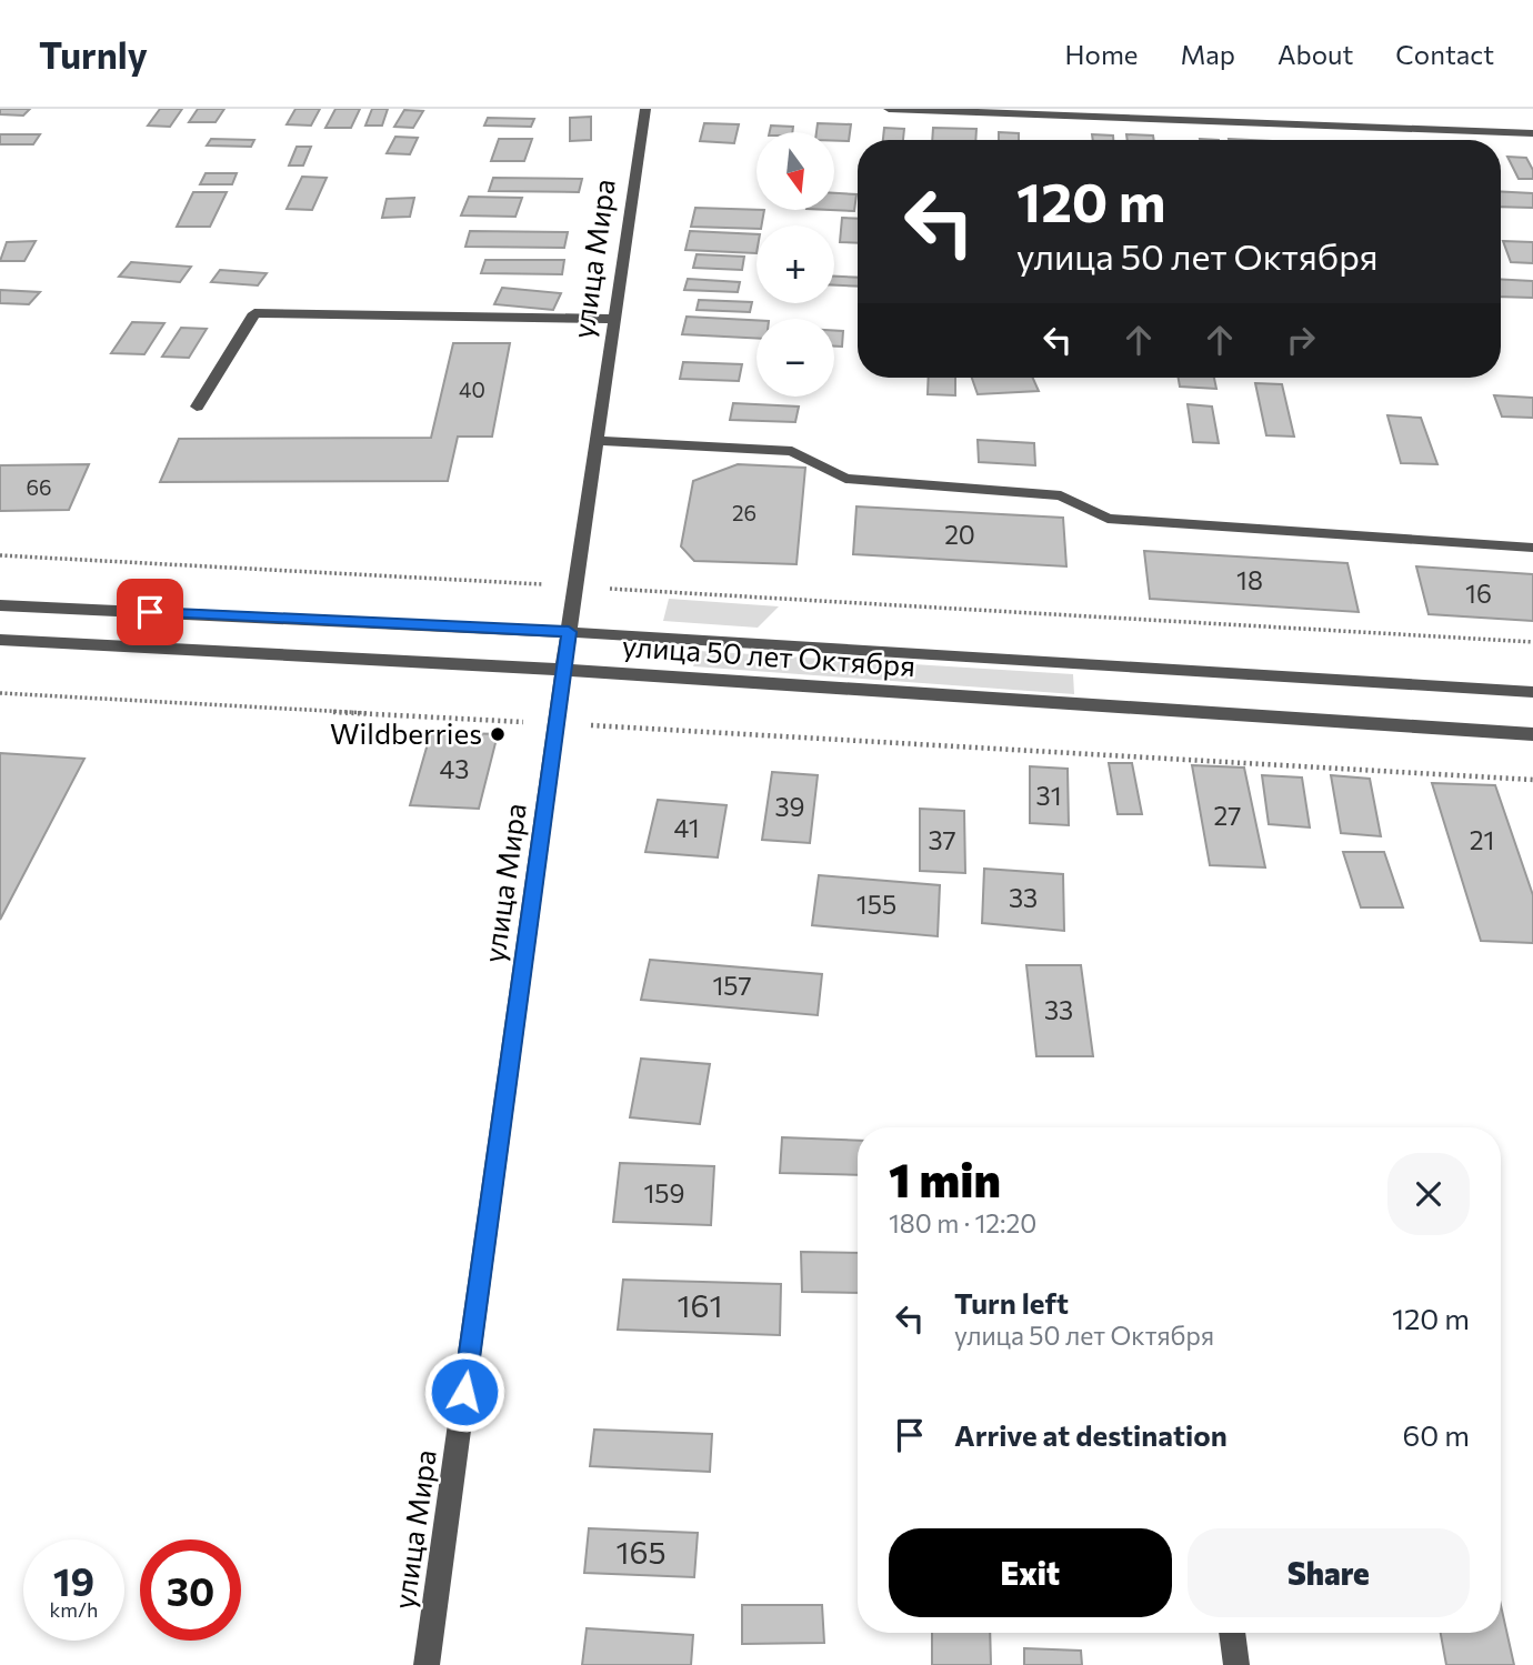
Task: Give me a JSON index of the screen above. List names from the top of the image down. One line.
{"streets":{"street":["улица Мира","улица 50 лет Октября"]},"crossings":[["улица Мира","улица 50 лет Октября"]],"places":["Wildberries"],"house_numbers":["40","66","26","20","18","16","43","31","39","27","41","37","21","33","155","157","33","159","161","165"],"north":"bottom","page":{"header":"Turnly","nav":["Home","Map","About","Contact"],"map_buttons":["+","−"],"turn":["120 m","улица 50 лет Октября"],"heading":["1 min","180 m · 12:20"],"list":[{"name":"Turn left","note":"улица 50 лет Октября","value":"120 m"},{"name":"Arrive at destination","value":"60 m"}],"buttons":["Exit","Share"],"speed":"19 km/h","limit":"30"}}
